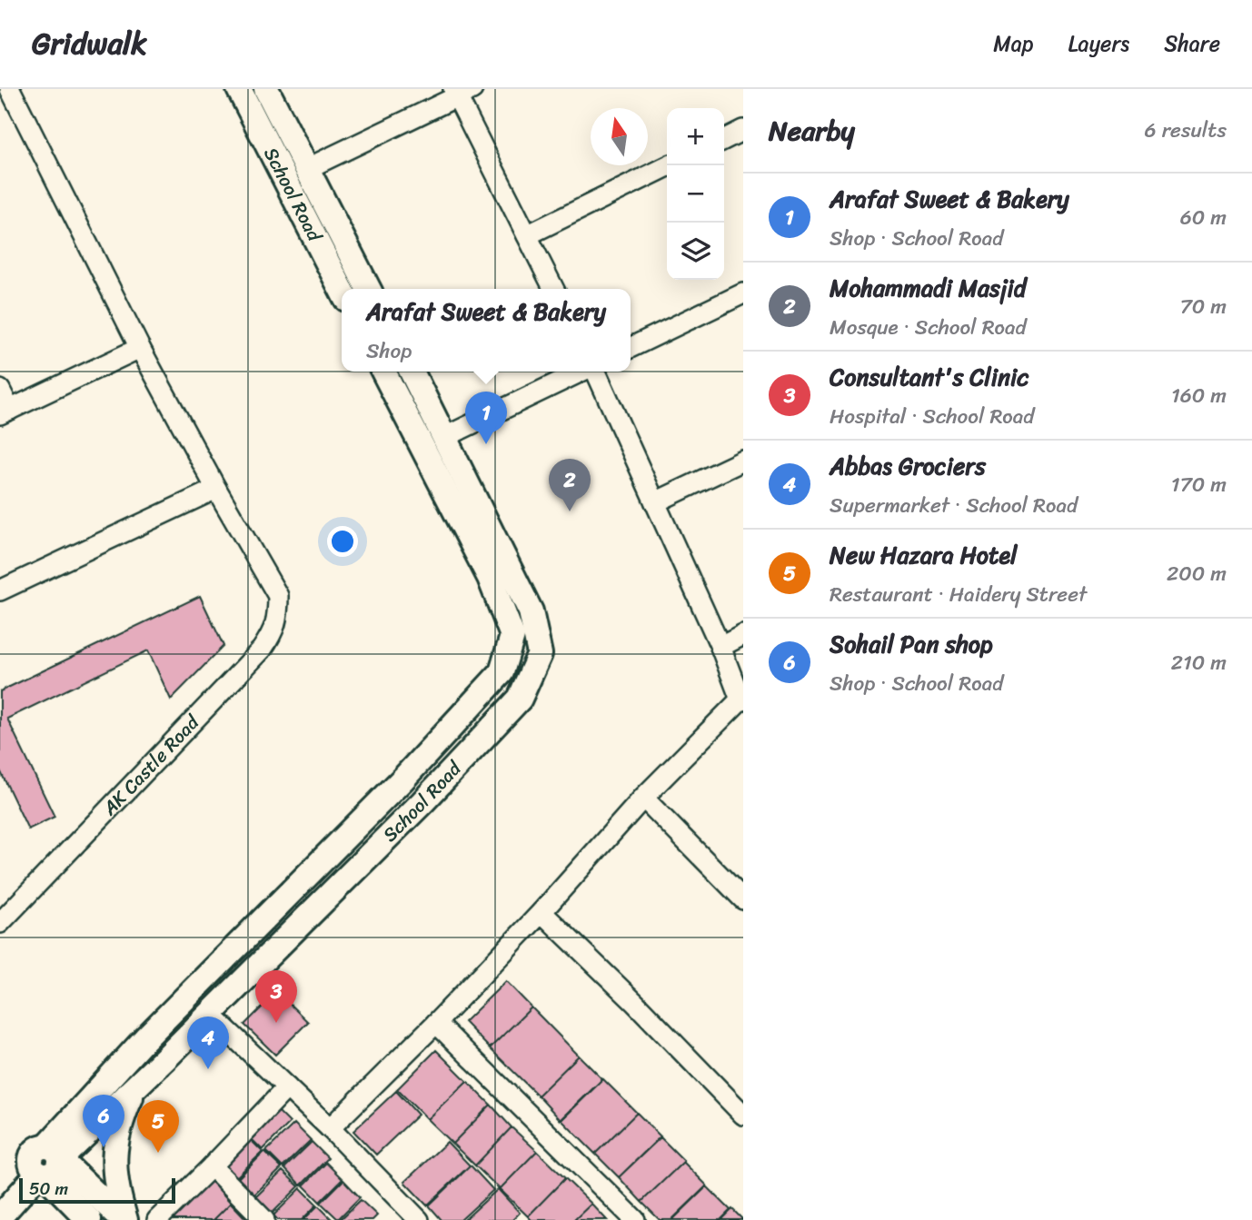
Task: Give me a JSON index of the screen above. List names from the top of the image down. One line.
{"streets":{"street":["School Road","AK Castle Road"]},"scale_bar":"50 m","north":"top","page":{"header":"Gridwalk","nav":["Map","Layers","Share"],"heading":["Nearby","6 results"],"map_buttons":["+","−"],"list":[{"mark":"1","name":"Arafat Sweet & Bakery","note":"Shop · School Road","value":"60 m"},{"mark":"2","name":"Mohammadi Masjid","note":"Mosque · School Road","value":"70 m"},{"mark":"3","name":"Consultant's Clinic","note":"Hospital · School Road","value":"160 m"},{"mark":"4","name":"Abbas Grociers","note":"Supermarket · School Road","value":"170 m"},{"mark":"5","name":"New Hazara Hotel","note":"Restaurant · Haidery Street","value":"200 m"},{"mark":"6","name":"Sohail Pan shop","note":"Shop · School Road","value":"210 m"}],"popup":["Arafat Sweet & Bakery","Shop"],"pins":["1","2","3","4","6","5"],"scale":"50 m"}}
